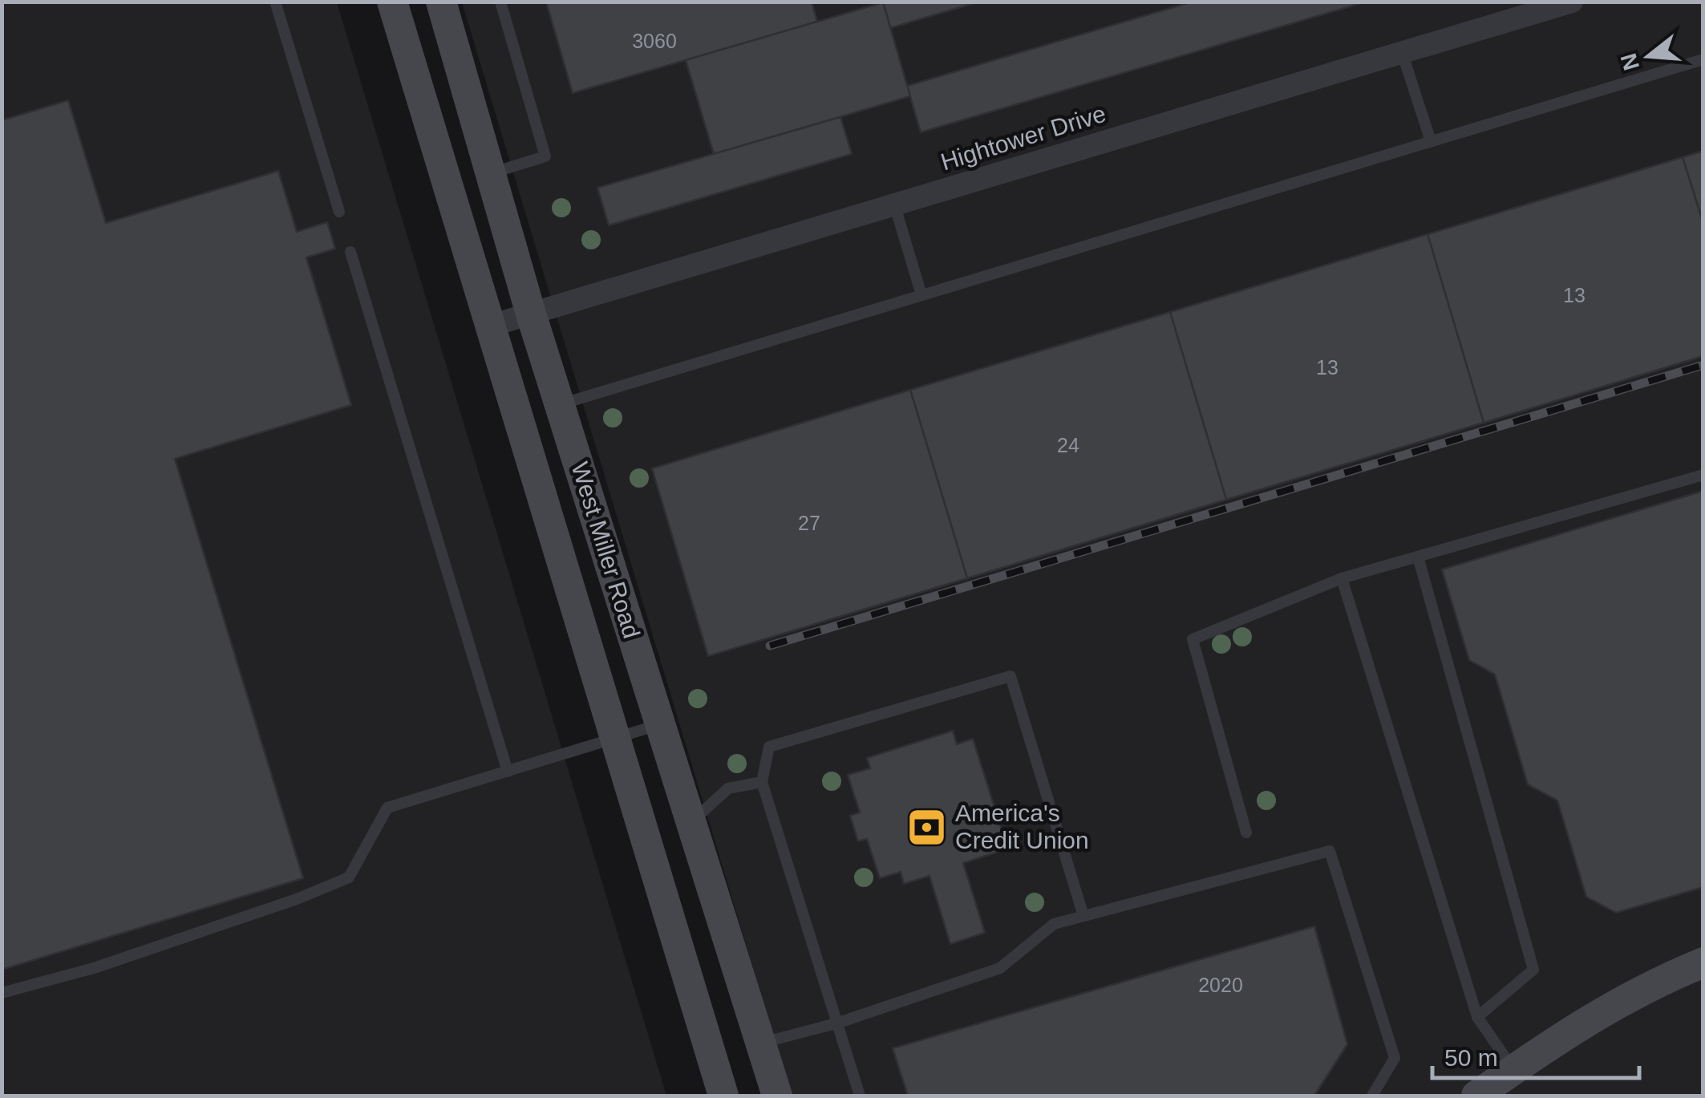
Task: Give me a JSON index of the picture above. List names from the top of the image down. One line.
{"streets":{"main road":["West Miller Road"],"street":["Hightower Drive"]},"crossings":[["Hightower Drive","West Miller Road"]],"places":{"bank":["America's Credit Union"]},"house_numbers":["3060","13","13","24","27","2020"],"scale_bar":"50 m","north":"left"}
